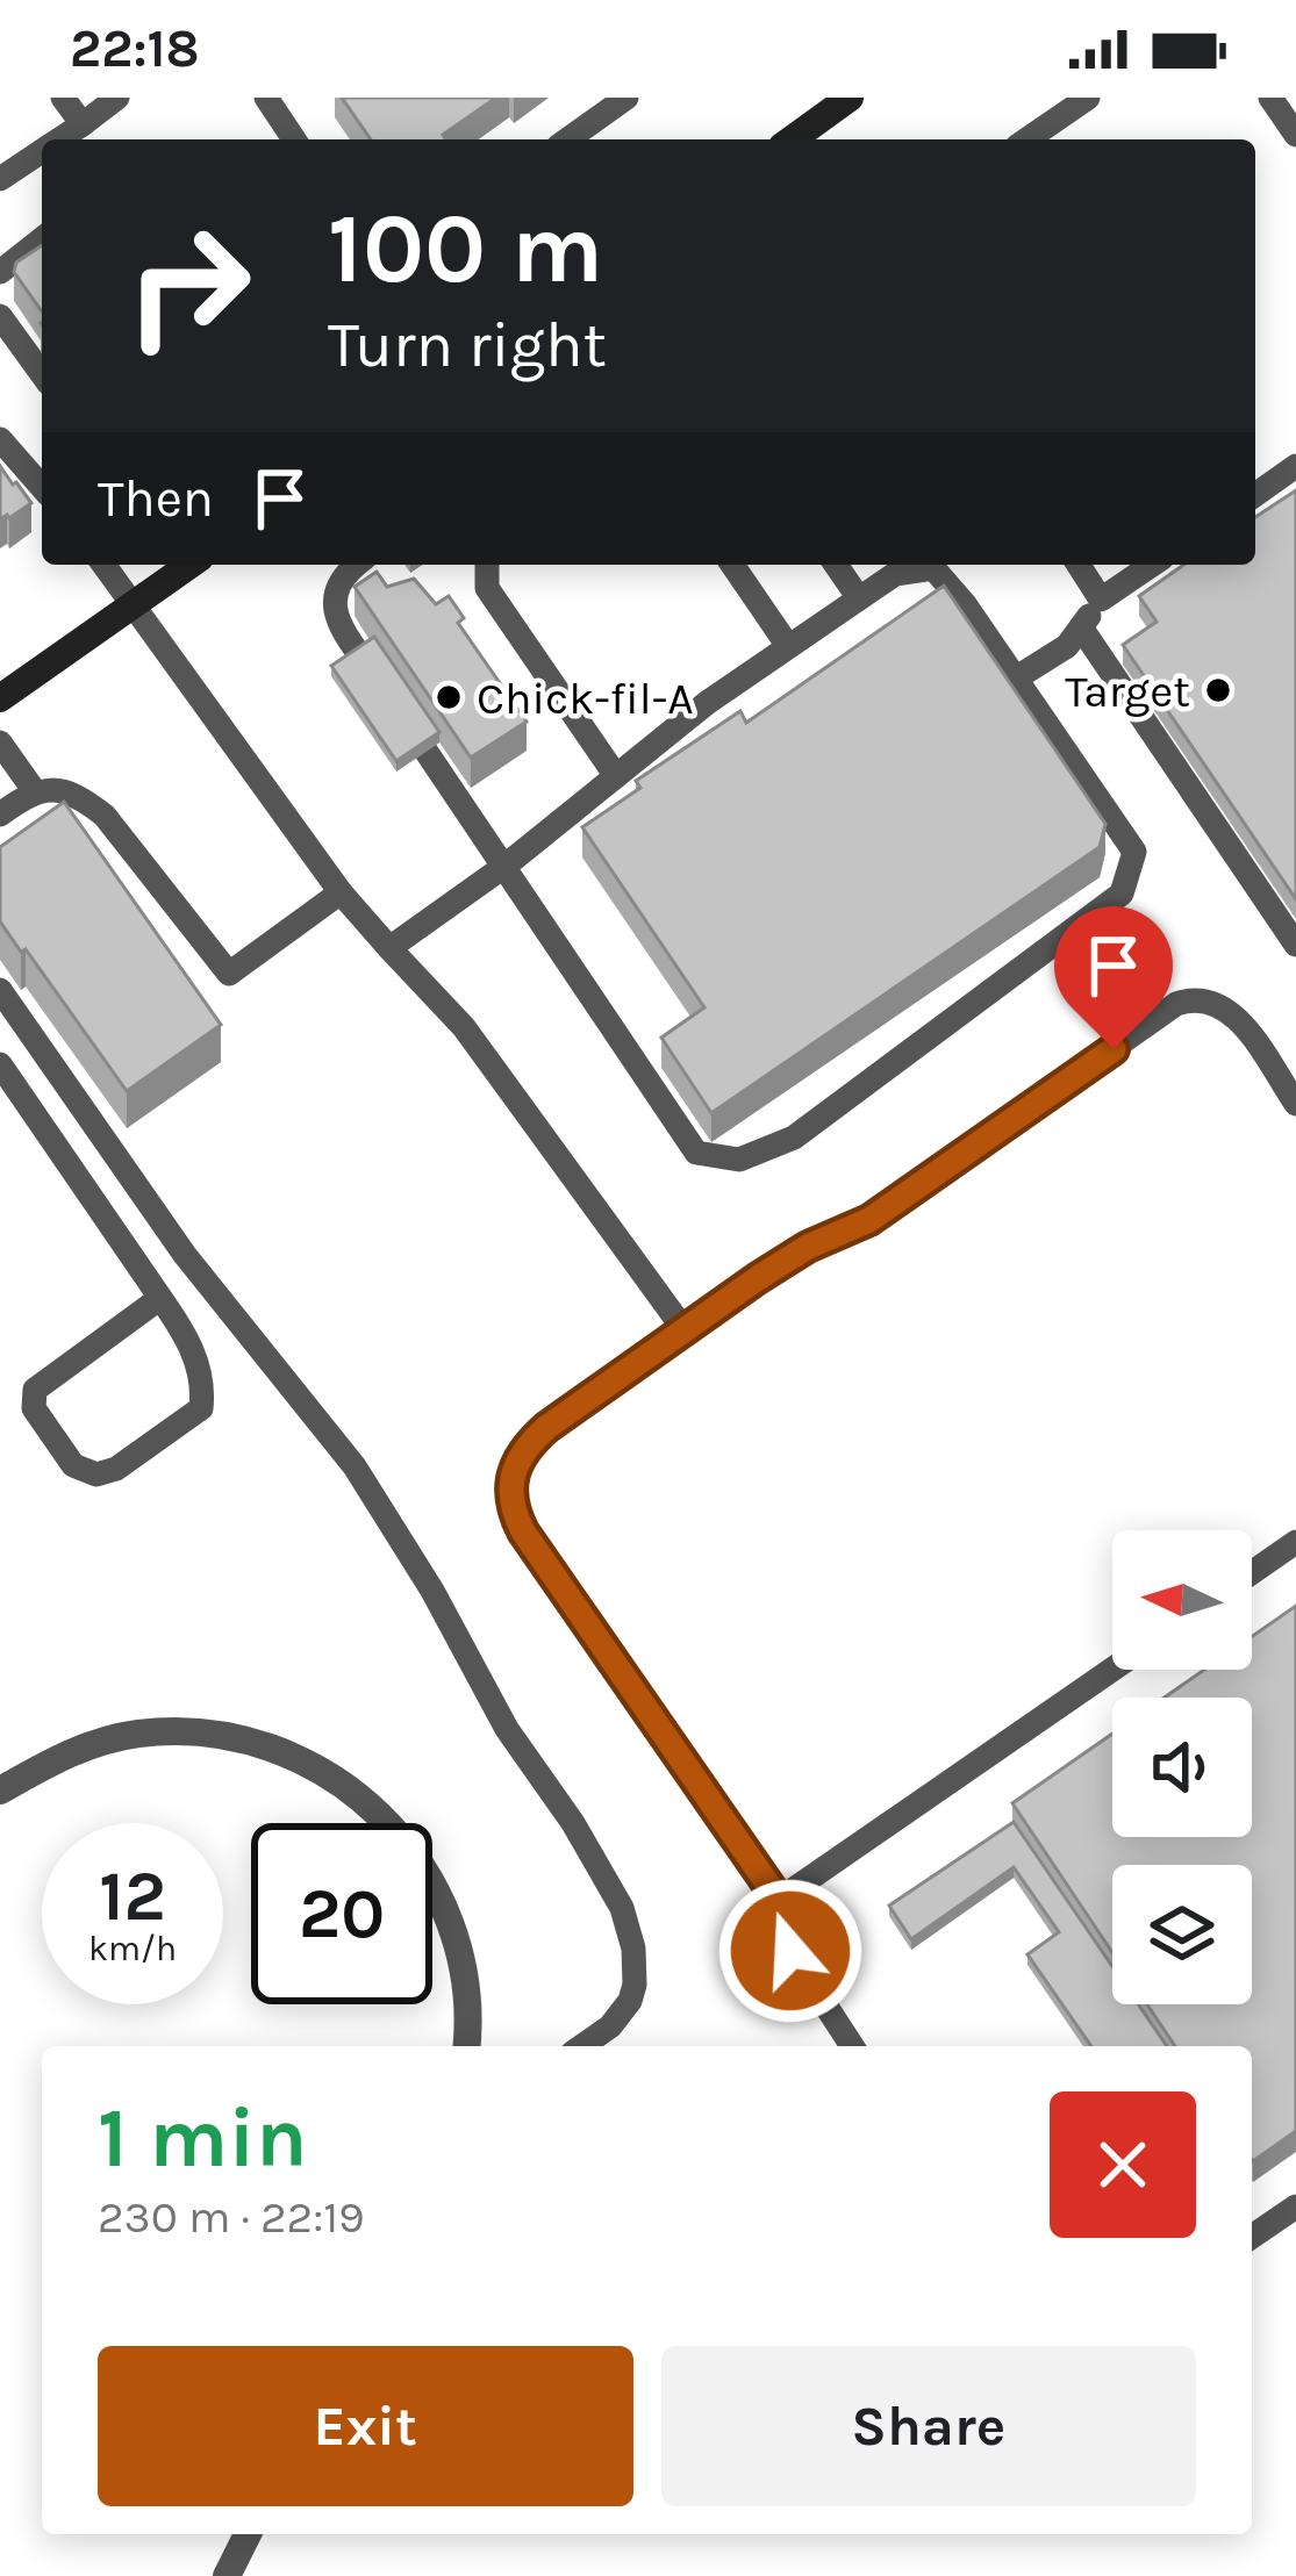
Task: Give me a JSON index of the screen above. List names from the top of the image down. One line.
{"places":["Target","Chick-fil-A"],"north":"left","page":{"status":"22:18","turn":["100 m","Turn right"],"then":"Then","speed":"12 km/h","limit":"20","heading":["1 min","230 m · 22:19"],"buttons":["Exit","Share"]}}
